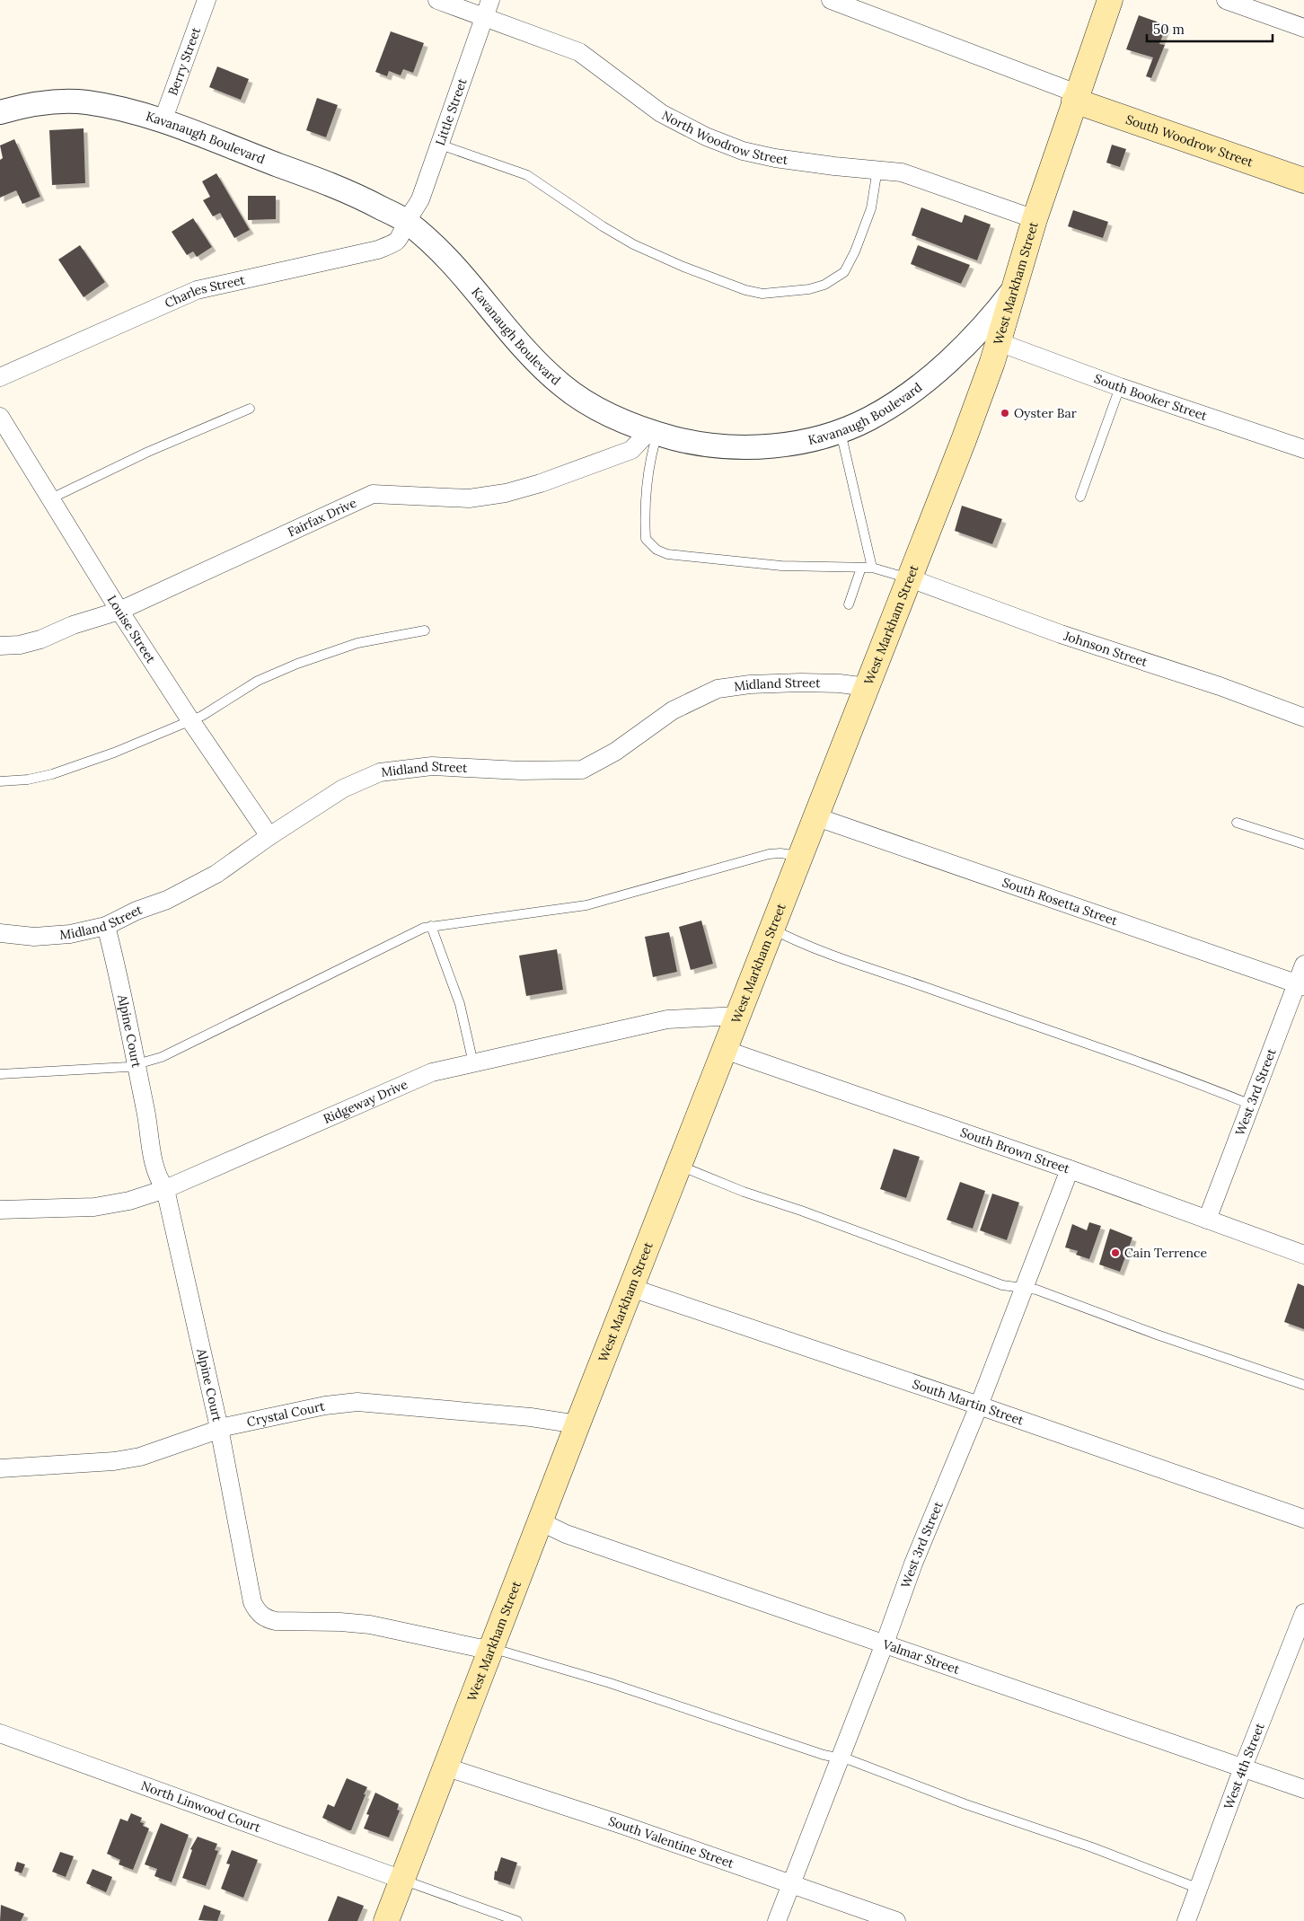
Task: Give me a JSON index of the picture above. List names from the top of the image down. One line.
{"streets":{"main road":["South Woodrow Street","West Markham Street"],"street":["Berry Street","Little Street","North Woodrow Street","Kavanaugh Boulevard","Charles Street","South Booker Street","Fairfax Drive","Louise Street","Johnson Street","Midland Street","South Rosetta Street","Alpine Court","West 3rd Street","Ridgeway Drive","South Brown Street","South Martin Street","Crystal Court","Valmar Street","West 4th Street","North Linwood Court","South Valentine Street"]},"crossings":[["Berry Street","Kavanaugh Boulevard"],["Little Street","North Woodrow Street"],["Little Street","Kavanaugh Boulevard"],["Little Street","Charles Street"],["North Woodrow Street","West Markham Street"],["Kavanaugh Boulevard","West Markham Street"],["Kavanaugh Boulevard","Charles Street"],["Kavanaugh Boulevard","Fairfax Drive"],["South Woodrow Street","West Markham Street"],["West Markham Street","South Booker Street"],["West Markham Street","Johnson Street"],["West Markham Street","Midland Street"],["West Markham Street","South Rosetta Street"],["West Markham Street","Alpine Court"],["West Markham Street","Ridgeway Drive"],["West Markham Street","South Brown Street"],["West Markham Street","South Martin Street"],["West Markham Street","Crystal Court"],["West Markham Street","Valmar Street"],["West Markham Street","North Linwood Court"],["West Markham Street","South Valentine Street"],["Fairfax Drive","Louise Street"],["Louise Street","Midland Street"],["Midland Street","Alpine Court"],["South Rosetta Street","West 3rd Street"],["Alpine Court","Ridgeway Drive"],["Alpine Court","Crystal Court"],["West 3rd Street","South Brown Street"],["West 3rd Street","South Martin Street"],["West 3rd Street","Valmar Street"],["West 3rd Street","South Valentine Street"],["Valmar Street","West 4th Street"]],"places":["Oyster Bar","Cain Terrence"],"scale_bar":"50 m"}
